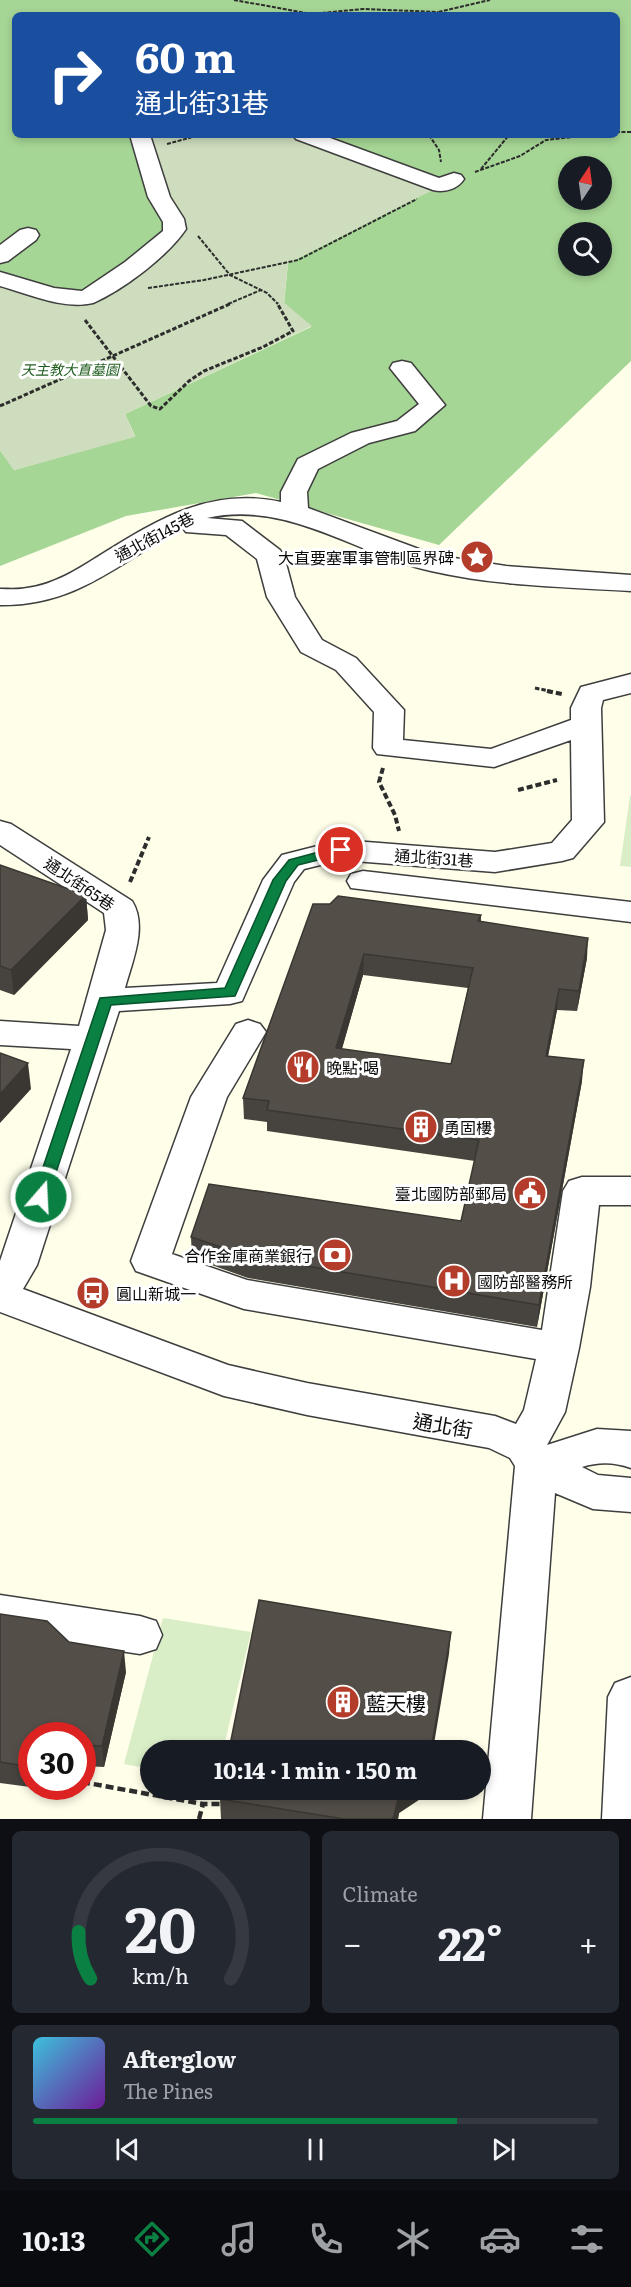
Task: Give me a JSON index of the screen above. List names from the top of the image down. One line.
{"streets":{"street":["通北街145巷","通北街31巷","通北街65巷","通北街"]},"crossings":[["通北街31巷","通北街65巷"],["通北街65巷","通北街"]],"parks":["天主教大直墓園"],"places":{"place":["大直要塞軍事管制區界碑"],"restaurant":["晚點·喝"],"building":["勇固樓","藍天樓"],"public building":["臺北國防部郵局"],"bank":["合作金庫商業銀行"],"hospital":["國防部醫務所"],"bus stop":["圓山新城一"]},"north":"top","page":{"turn":["60 m","通北街31巷"],"limit":"30","trip":"10:14 · 1 min · 150 m","tile":"Climate","heat":["−","22°","+"],"song":["Afterglow","The Pines"],"tabs":"10:13","gauge":["20","km/h"]}}
